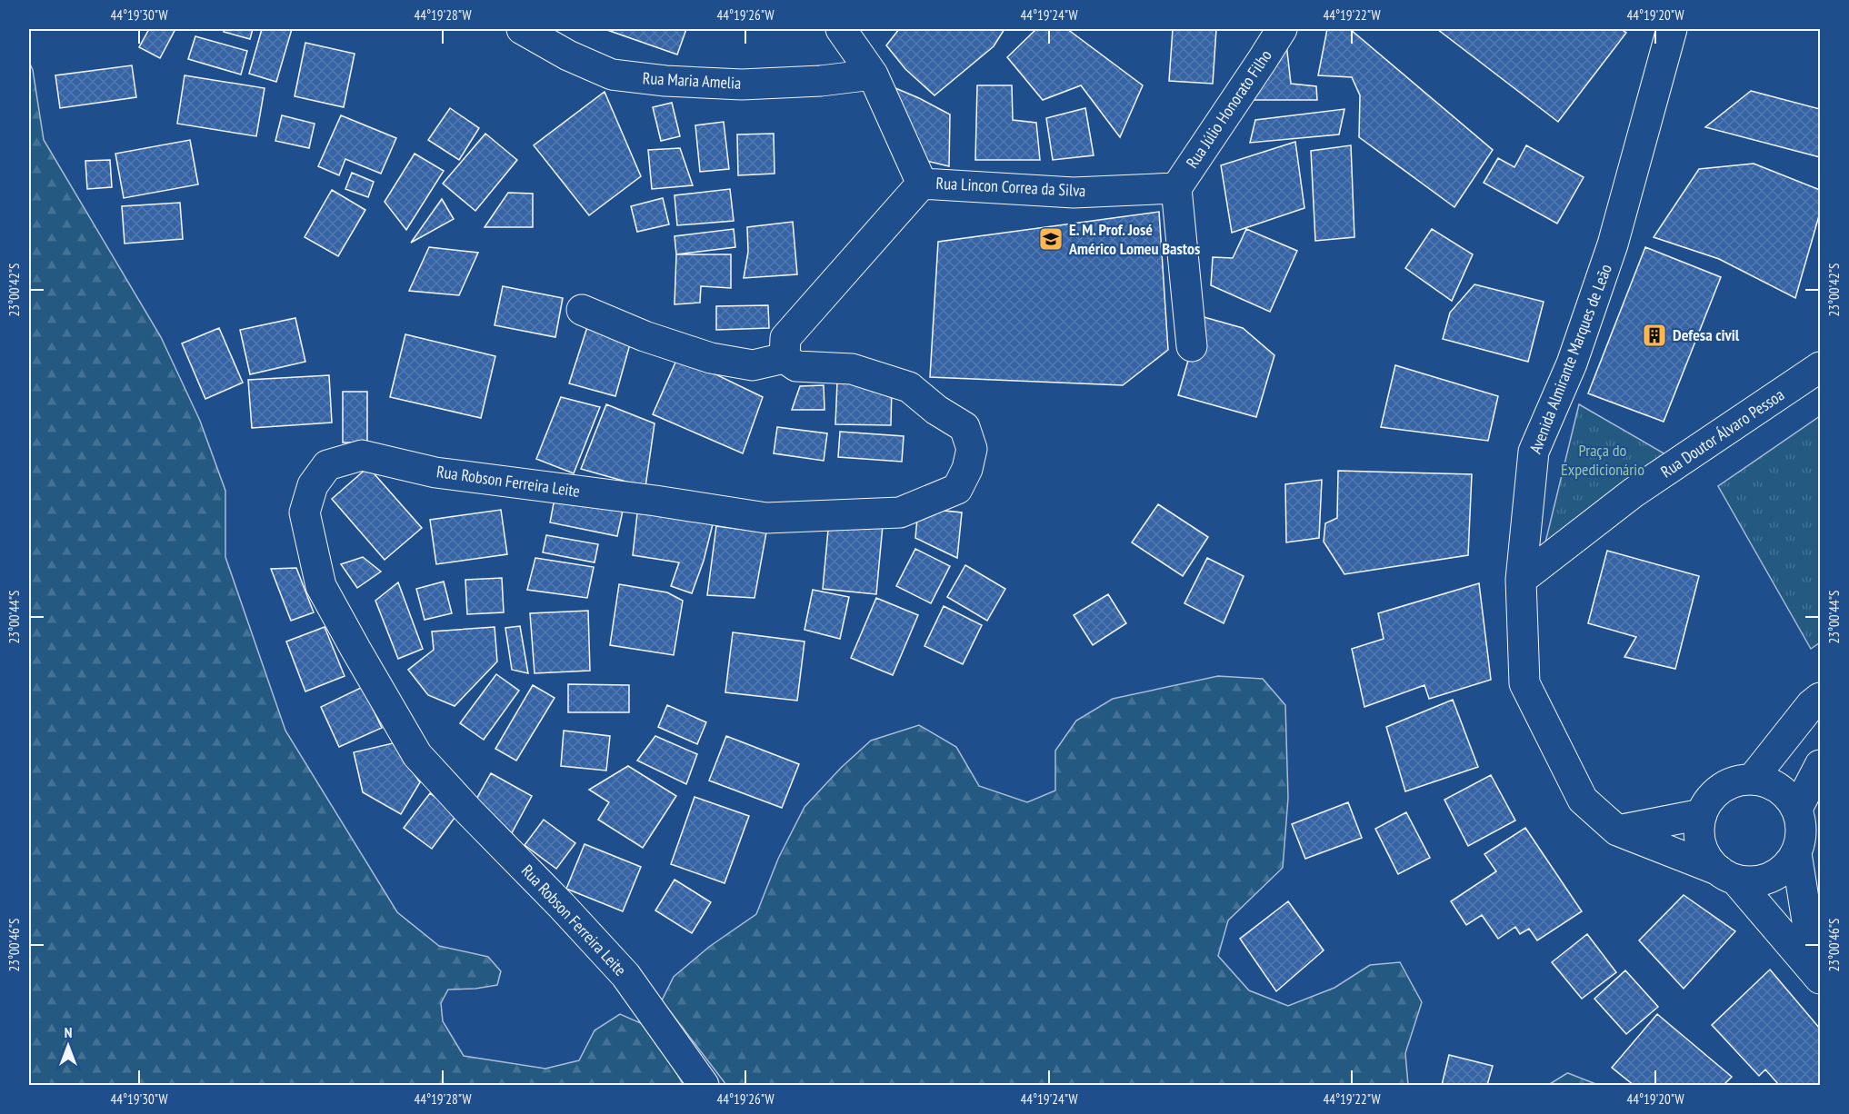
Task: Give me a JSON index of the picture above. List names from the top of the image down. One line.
{"streets":{"street":["Rua Maria Amelia","Rua Júlio Honorato Filho","Rua Lincon Correa da Silva","Avenida Almirante Marques de Leão","Rua Doutor Álvaro Pessoa","Rua Robson Ferreira Leite"]},"crossings":[["Rua Maria Amelia","Rua Lincon Correa da Silva"],["Rua Júlio Honorato Filho","Rua Lincon Correa da Silva"],["Avenida Almirante Marques de Leão","Rua Doutor Álvaro Pessoa"]],"parks":["Praça do Expedicionário"],"places":{"school or university":["E. M. Prof. José Américo Lomeu Bastos"],"building":["Defesa civil"]},"north":"top","coordinates":["44°19'30\"W","44°19'28\"W","44°19'26\"W","44°19'24\"W","44°19'22\"W","44°19'20\"W","23°00'42\"S","23°00'44\"S","23°00'46\"S"]}
